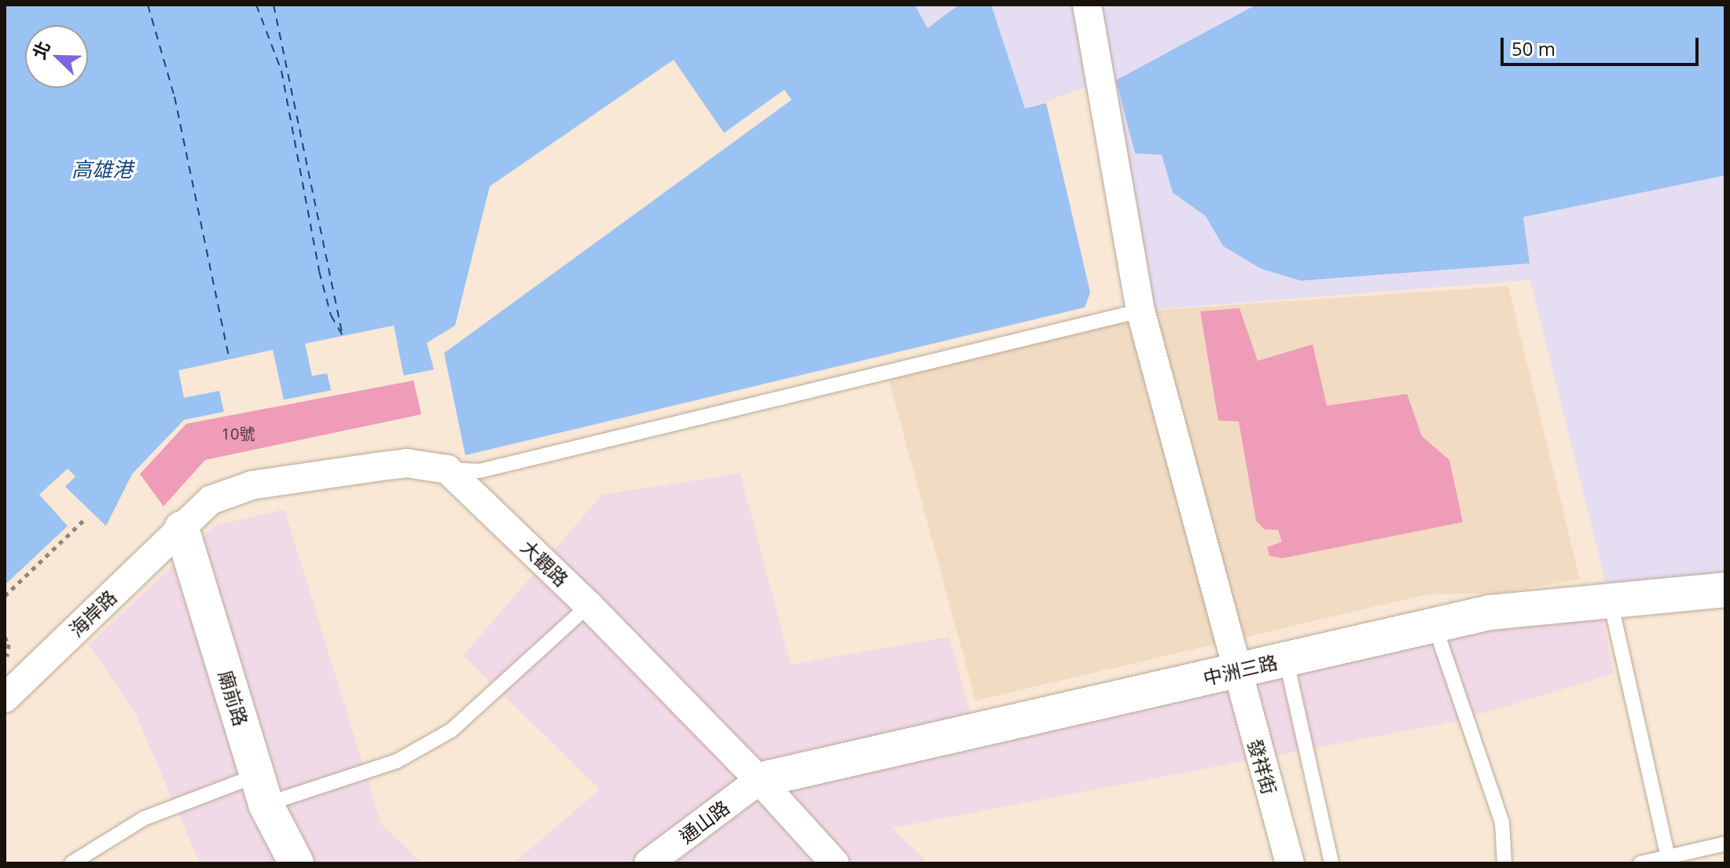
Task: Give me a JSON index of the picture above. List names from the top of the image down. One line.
{"streets":{"street":["大觀路","海岸路","中洲三路","廟前路","發祥街","通山路"]},"crossings":[["大觀路","中洲三路"],["大觀路","通山路"],["海岸路","廟前路"],["中洲三路","發祥街"],["中洲三路","通山路"]],"water":["高雄港"],"house_numbers":["10號"],"scale_bar":"50 m","north":"top left"}
